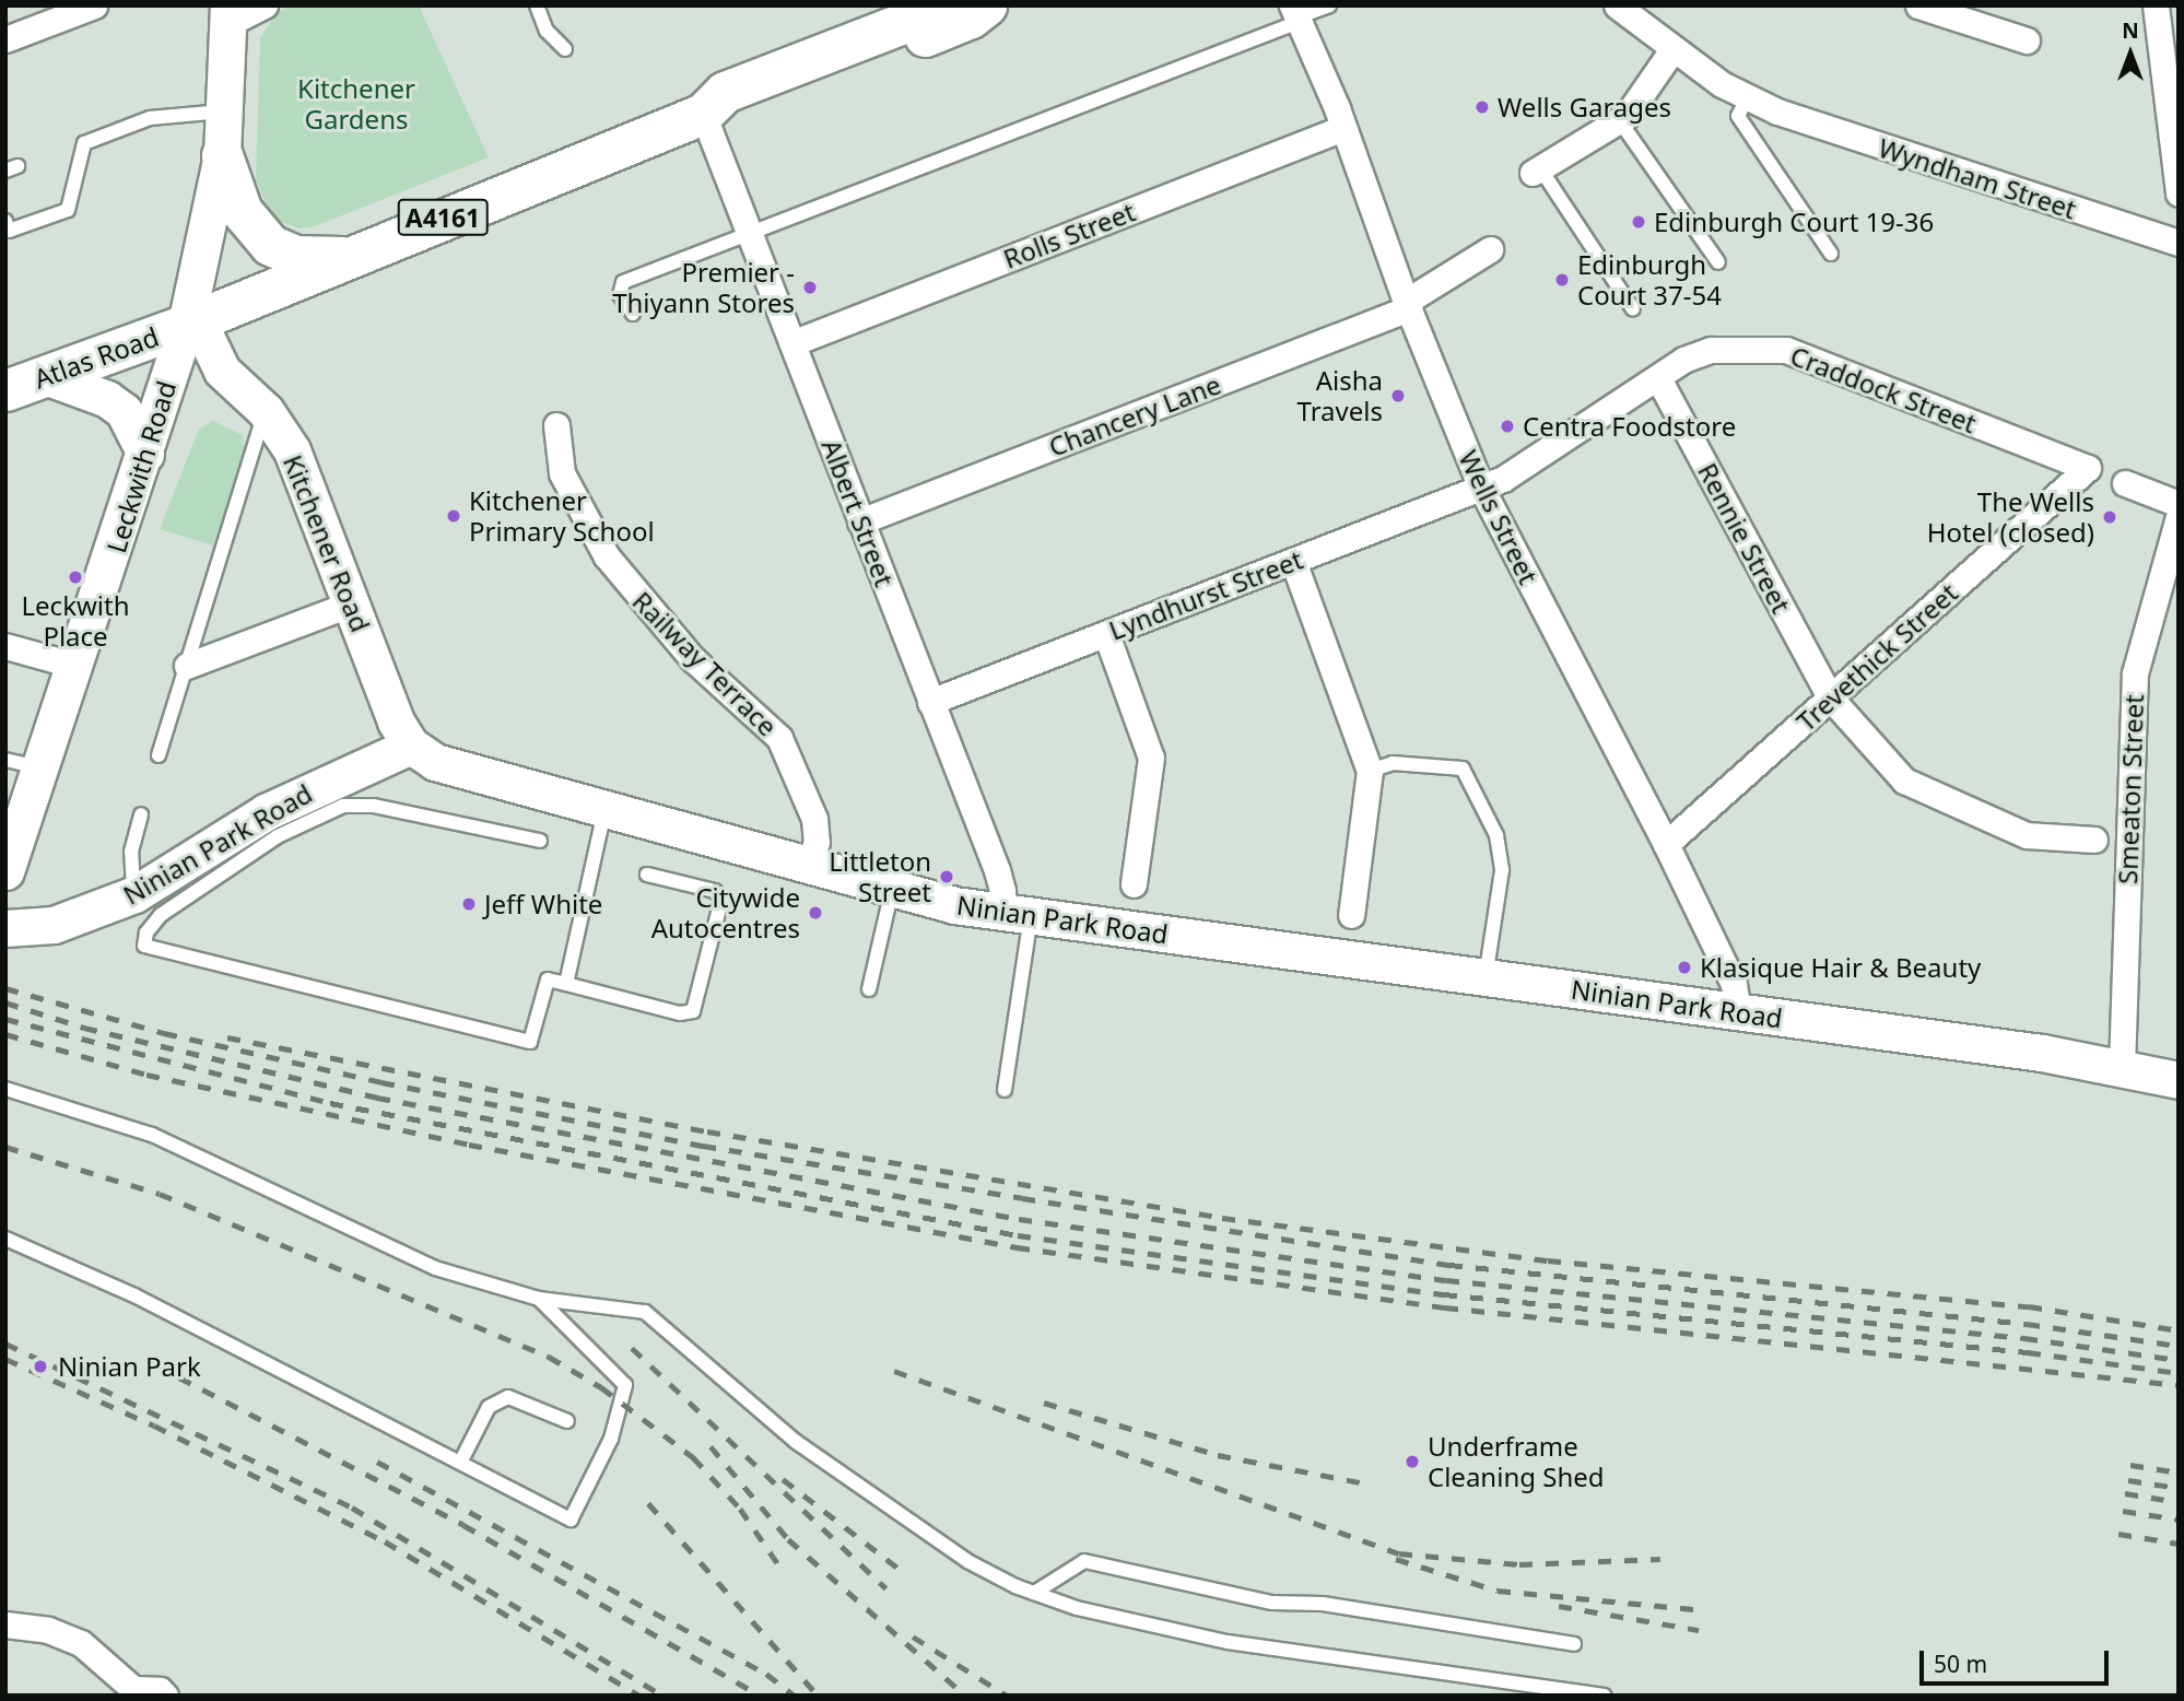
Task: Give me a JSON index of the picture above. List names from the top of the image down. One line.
{"streets":{"main road":["A4161","Atlas Road"],"street":["Wyndham Street","Rolls Street","Craddock Street","Chancery Lane","Leckwith Road","Albert Street","Wells Street","Rennie Street","Kitchener Road","Lyndhurst Street","Trevethick Street","Railway Terrace","Smeaton Street","Ninian Park Road"]},"crossings":[["A4161","Atlas Road"],["A4161","Leckwith Road"],["A4161","Albert Street"],["A4161","Kitchener Road"],["Rolls Street","Albert Street"],["Rolls Street","Wells Street"],["Atlas Road","Leckwith Road"],["Atlas Road","Kitchener Road"],["Craddock Street","Wells Street"],["Craddock Street","Rennie Street"],["Craddock Street","Lyndhurst Street"],["Craddock Street","Trevethick Street"],["Chancery Lane","Albert Street"],["Chancery Lane","Wells Street"],["Leckwith Road","Kitchener Road"],["Albert Street","Lyndhurst Street"],["Albert Street","Ninian Park Road"],["Wells Street","Lyndhurst Street"],["Wells Street","Trevethick Street"],["Wells Street","Ninian Park Road"],["Rennie Street","Trevethick Street"],["Kitchener Road","Ninian Park Road"],["Railway Terrace","Ninian Park Road"],["Smeaton Street","Ninian Park Road"]],"parks":["Kitchener Gardens"],"places":["Wells Garages","Edinburgh Court 19-36","Edinburgh Court 37-54","Premier - Thiyann Stores","Aisha Travels","Centra Foodstore","Kitchener Primary School","The Wells Hotel (closed)","Leckwith Place","Littleton Street","Jeff White","Citywide Autocentres","Klasique Hair & Beauty","Ninian Park","Underframe Cleaning Shed"],"scale_bar":"50 m","north":"top"}
